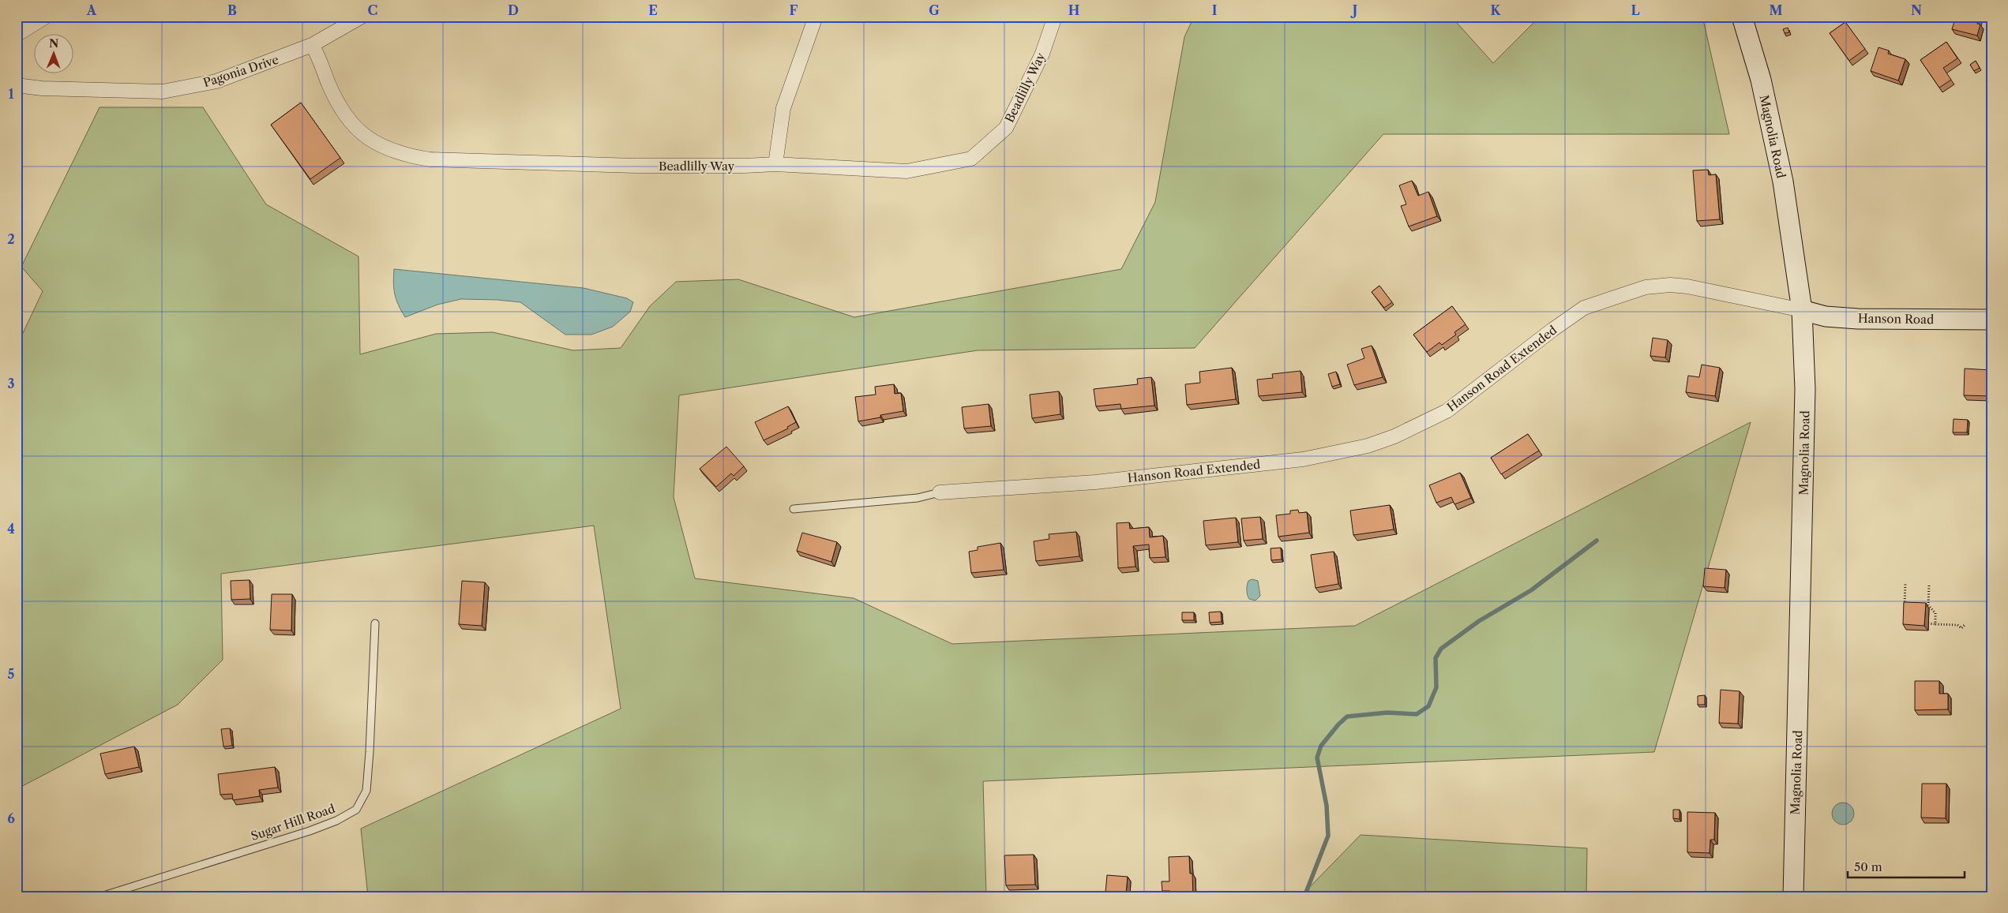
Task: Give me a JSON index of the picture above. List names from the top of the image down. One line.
{"streets":{"main road":["Magnolia Road","Hanson Road"],"street":["Pagonia Drive","Beadlilly Way","Hanson Road Extended"],"lane":["Sugar Hill Road"]},"crossings":[["Pagonia Drive","Beadlilly Way"],["Magnolia Road","Hanson Road"],["Magnolia Road","Hanson Road Extended"],["Hanson Road","Hanson Road Extended"]],"scale_bar":"50 m","north":"top","grid":{"columns":["A","B","C","D","E","F","G","H","I","J","K","L","M","N"],"rows":["1","2","3","4","5","6"]}}
